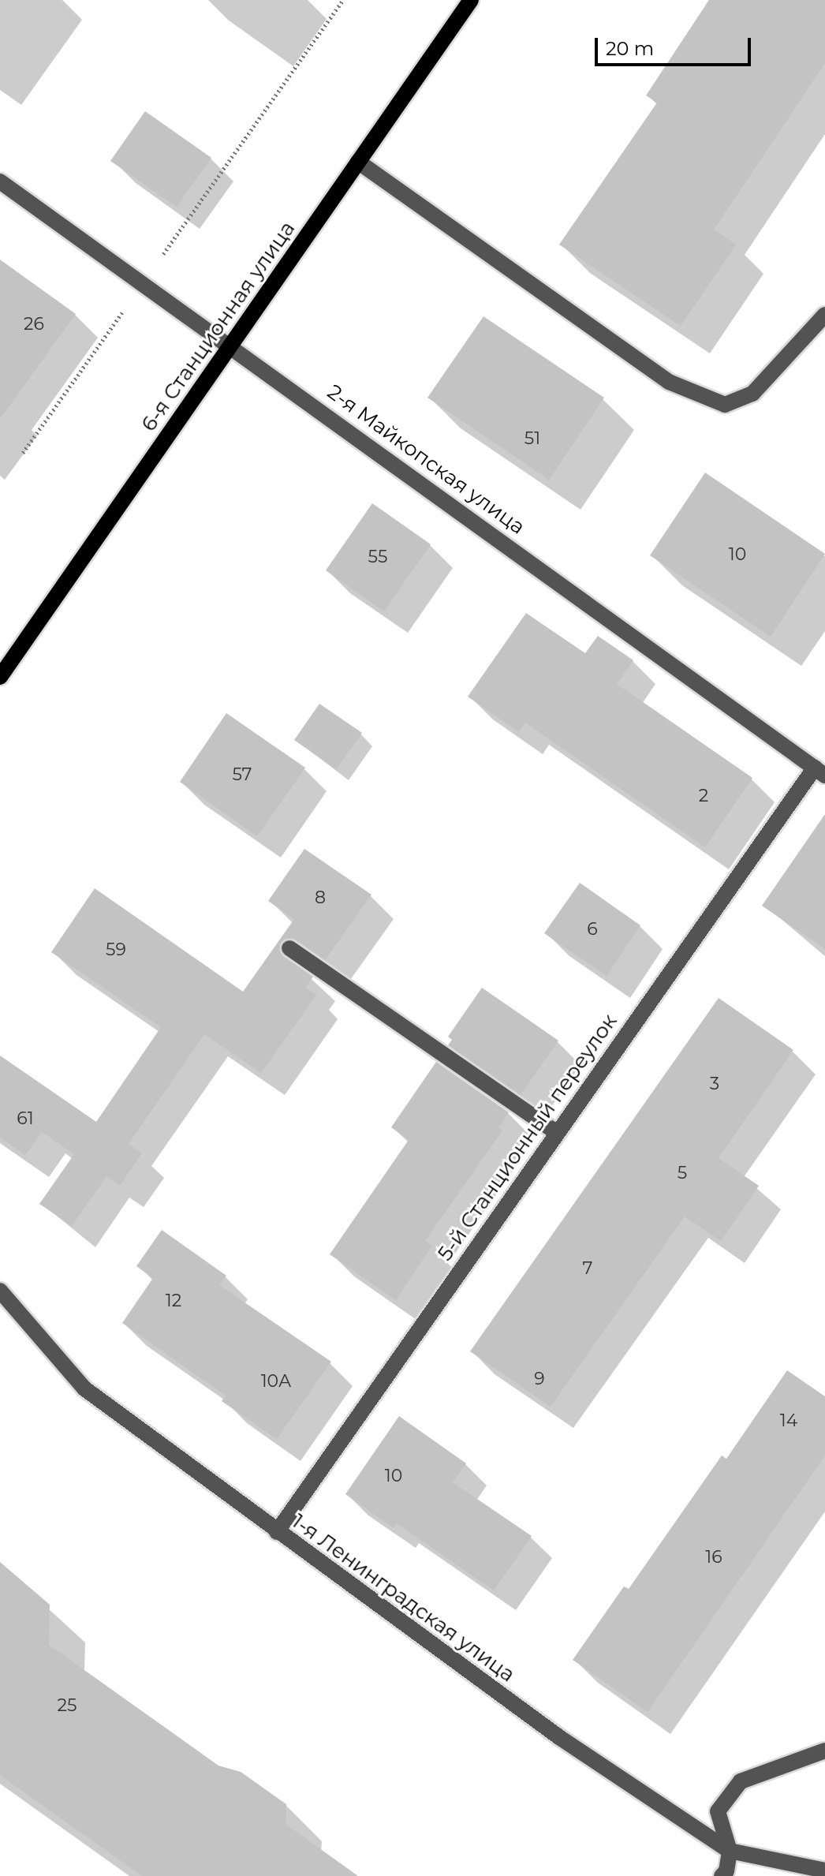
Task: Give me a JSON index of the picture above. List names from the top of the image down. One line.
{"streets":{"main road":["6-я Станционная улица"],"street":["2-я Майкопская улица","5-й Станционный переулок","1-я Ленинградская улица"]},"crossings":[["6-я Станционная улица","2-я Майкопская улица"],["2-я Майкопская улица","5-й Станционный переулок"],["5-й Станционный переулок","1-я Ленинградская улица"]],"house_numbers":["26","51","10","55","57","2","8","6","59","3","61","5","7","12","9","10А","14","10","16","25"],"scale_bar":"20 m"}
